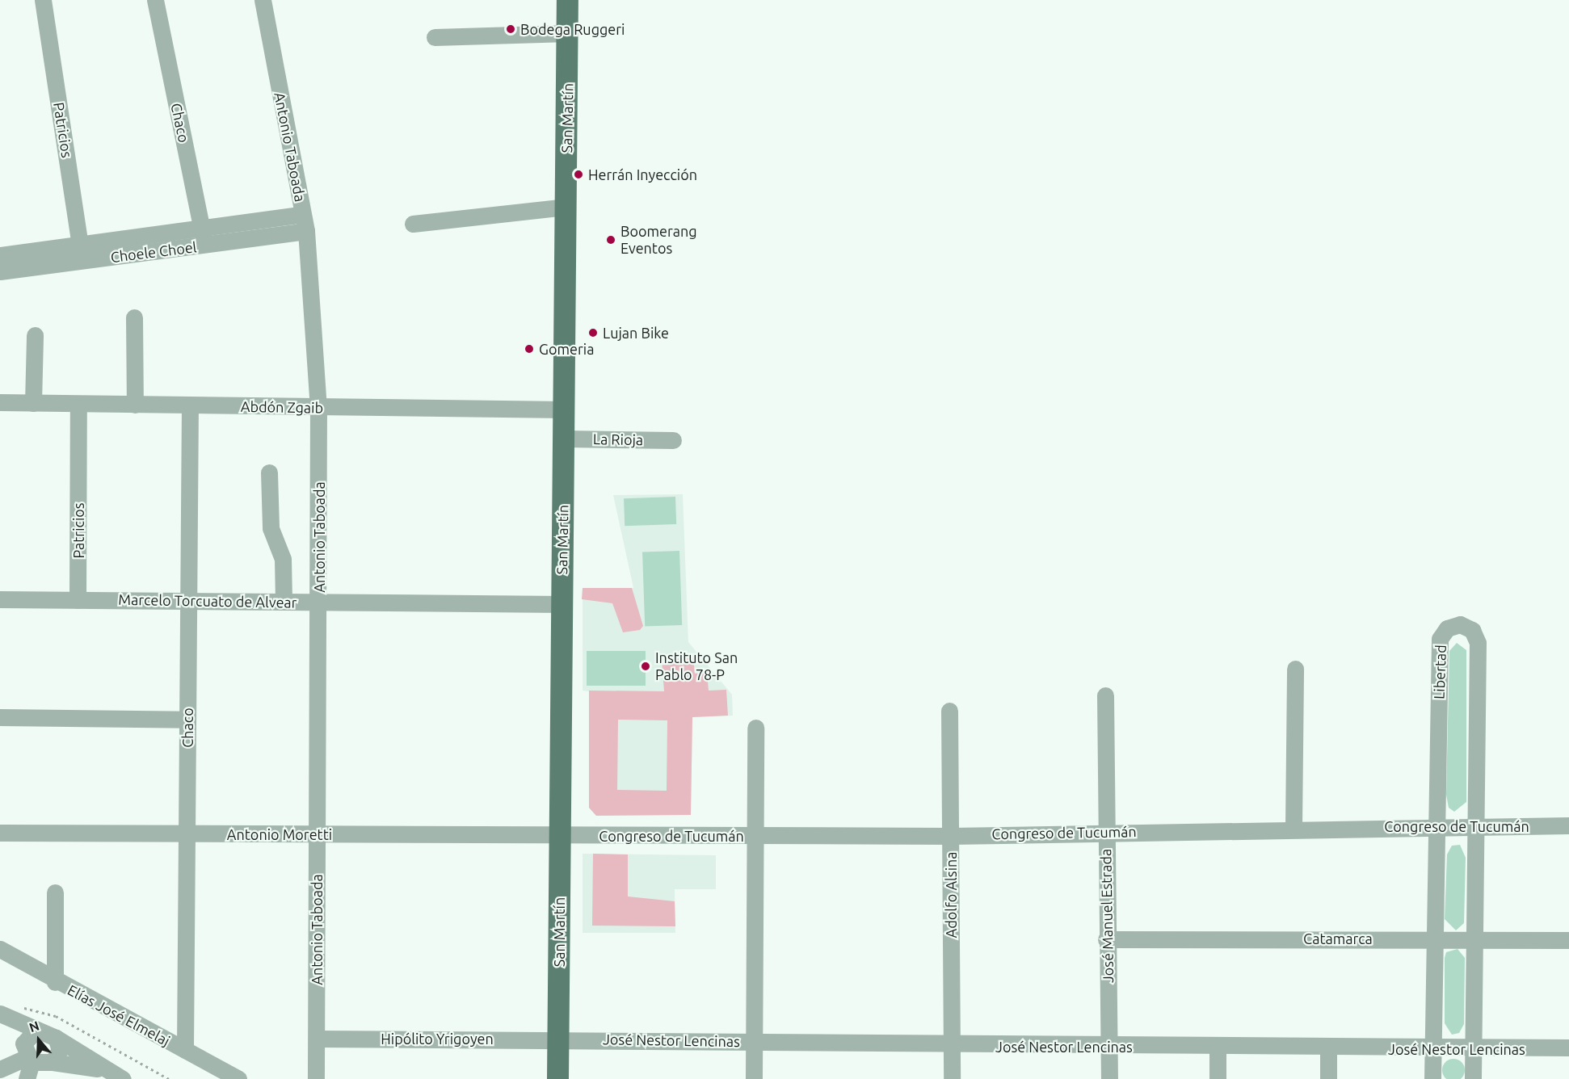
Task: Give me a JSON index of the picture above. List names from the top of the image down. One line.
{"streets":{"main road":["San Martín"],"street":["Chaco","Patricios","Antonio Taboada","Choele Choel","Abdón Zgaib","La Rioja","Marcelo Torcuato de Alvear","Libertad","Congreso de Tucumán","Antonio Moretti","Adolfo Alsina","José Manuel Estrada","Catamarca","Elías José Elmelaj","Hipólito Yrigoyen","José Nestor Lencinas"]},"crossings":[["San Martín","Abdón Zgaib"],["San Martín","La Rioja"],["San Martín","Marcelo Torcuato de Alvear"],["San Martín","Congreso de Tucumán"],["San Martín","Antonio Moretti"],["San Martín","Hipólito Yrigoyen"],["San Martín","José Nestor Lencinas"],["Chaco","Choele Choel"],["Chaco","Abdón Zgaib"],["Chaco","Marcelo Torcuato de Alvear"],["Chaco","Antonio Moretti"],["Chaco","Elías José Elmelaj"],["Patricios","Choele Choel"],["Patricios","Abdón Zgaib"],["Patricios","Marcelo Torcuato de Alvear"],["Antonio Taboada","Choele Choel"],["Antonio Taboada","Abdón Zgaib"],["Antonio Taboada","Marcelo Torcuato de Alvear"],["Antonio Taboada","Antonio Moretti"],["Antonio Taboada","Hipólito Yrigoyen"],["Libertad","Congreso de Tucumán"],["Libertad","Catamarca"],["Libertad","José Nestor Lencinas"],["Congreso de Tucumán","Antonio Moretti"],["Congreso de Tucumán","Adolfo Alsina"],["Congreso de Tucumán","José Manuel Estrada"],["Adolfo Alsina","José Nestor Lencinas"],["José Manuel Estrada","Catamarca"],["José Manuel Estrada","José Nestor Lencinas"],["Hipólito Yrigoyen","José Nestor Lencinas"]],"places":["Bodega Ruggeri","Herrán Inyección","Boomerang Eventos","Lujan Bike","Gomeria","Instituto San Pablo 78-P"],"north":"top"}
